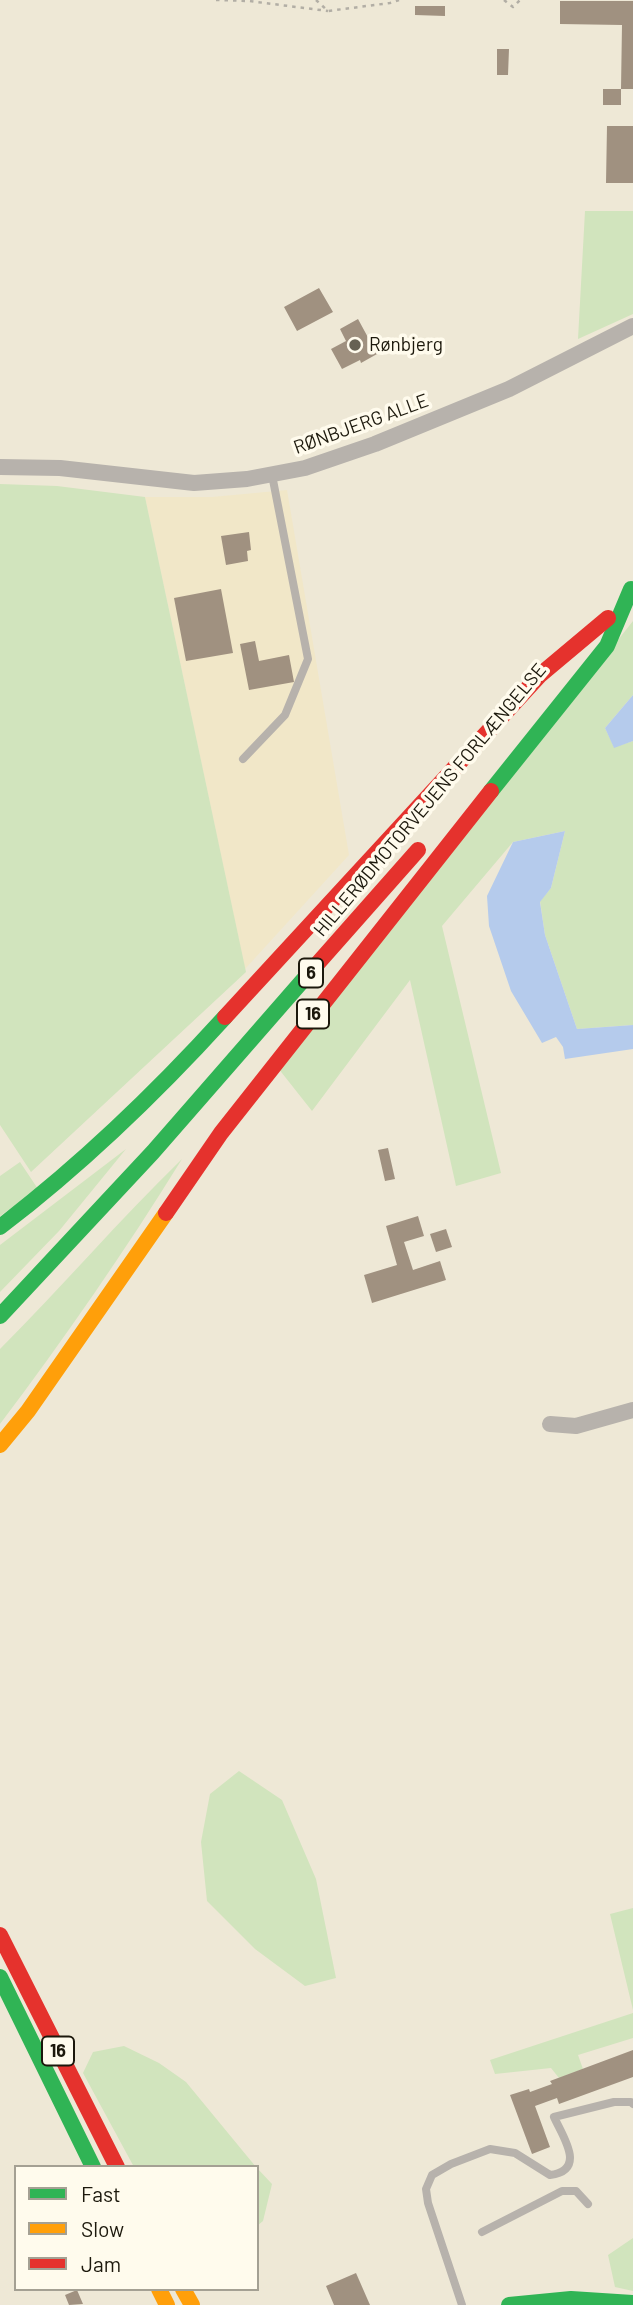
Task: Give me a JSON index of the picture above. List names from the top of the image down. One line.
{"streets":{"main road":["HILLERØDMOTORVEJENS FORLÆNGELSE","6","16"],"street":["RØNBJERG ALLE"]},"crossings":[["HILLERØDMOTORVEJENS FORLÆNGELSE","16"]],"places":["Rønbjerg"],"legend":["Fast","Slow","Jam"]}
